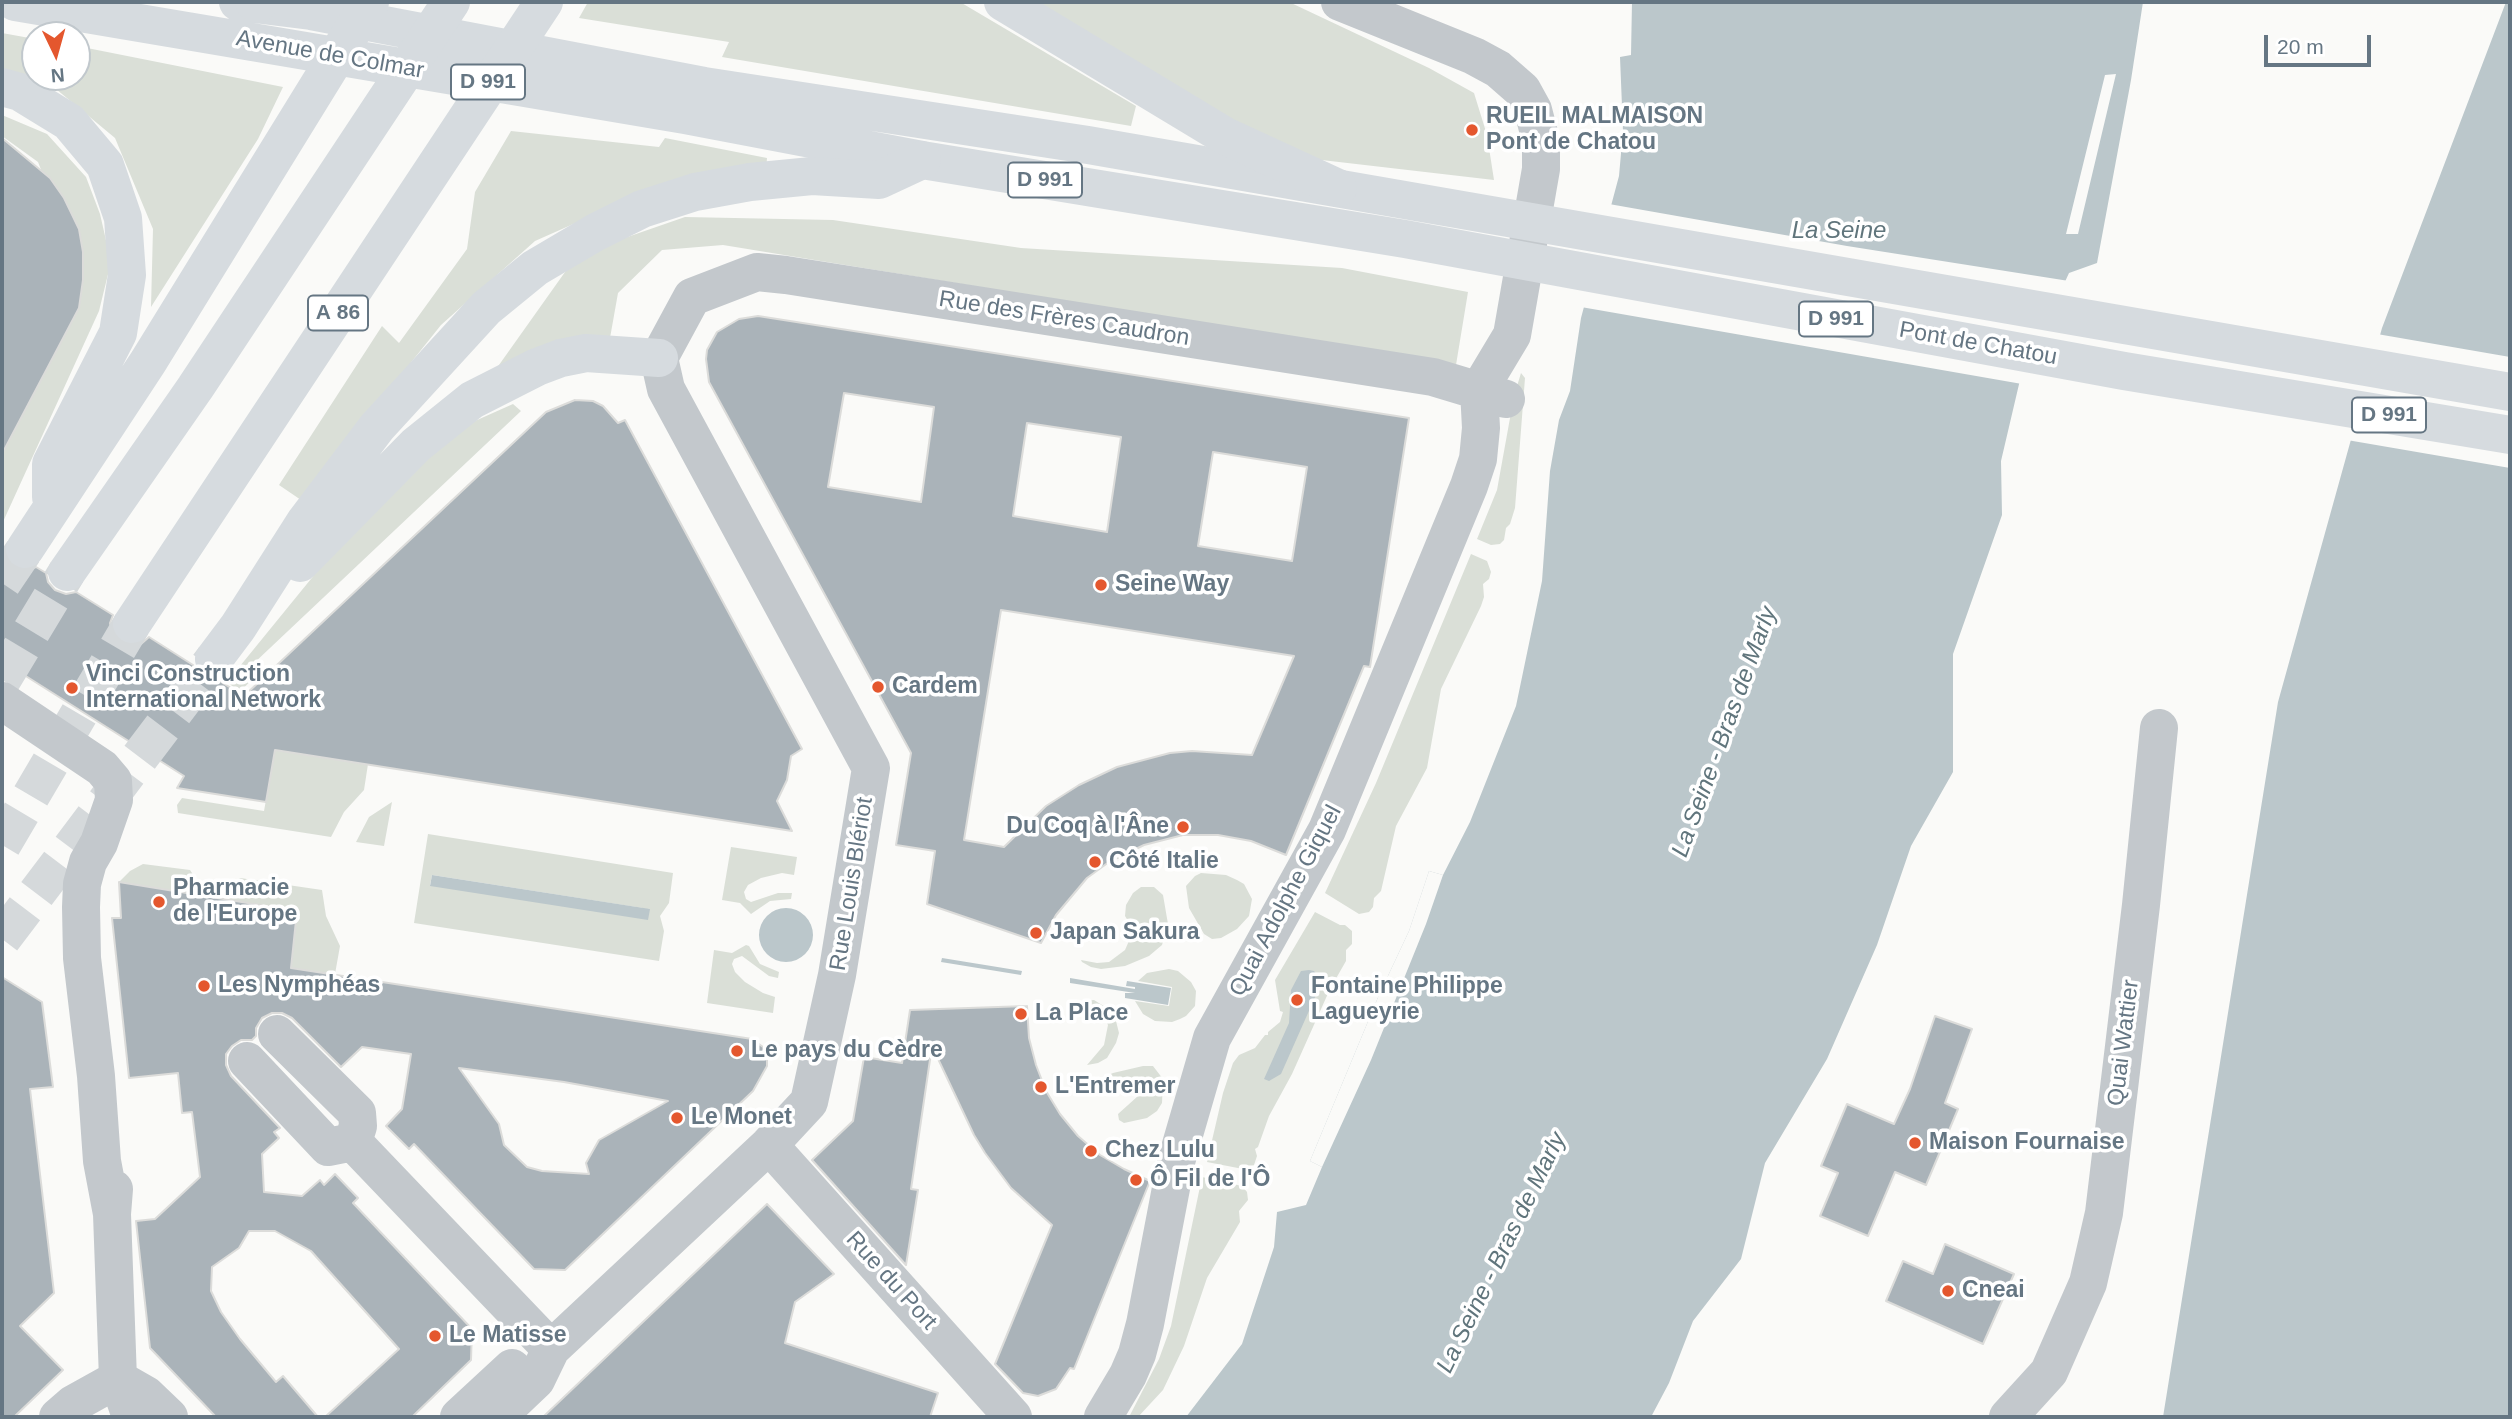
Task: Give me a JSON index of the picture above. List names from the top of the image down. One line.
{"streets":{"main road":["Avenue de Colmar","D 991","A 86","Pont de Chatou"],"street":["Rue des Frères Caudron","Rue Louis Blériot","Quai Adolphe Giquel","Quai Wattier","Rue du Port"]},"crossings":[["Avenue de Colmar","D 991"],["D 991","Pont de Chatou"],["Rue des Frères Caudron","Rue Louis Blériot"],["Rue des Frères Caudron","Quai Adolphe Giquel"],["Rue Louis Blériot","Rue du Port"]],"water":["La Seine","La Seine - Bras de Marly"],"places":["RUEIL MALMAISON Pont de Chatou","Seine Way","Cardem","Vinci Construction International Network","Du Coq à l'Âne","Côté Italie","Pharmacie de l'Europe","Japan Sakura","Les Nymphéas","Fontaine Philippe Lagueyrie","La Place","Le pays du Cèdre","L'Entremer","Le Monet","Maison Fournaise","Chez Lulu","Ô Fil de l'Ô","Cneai","Le Matisse"],"scale_bar":"20 m","north":"bottom"}
